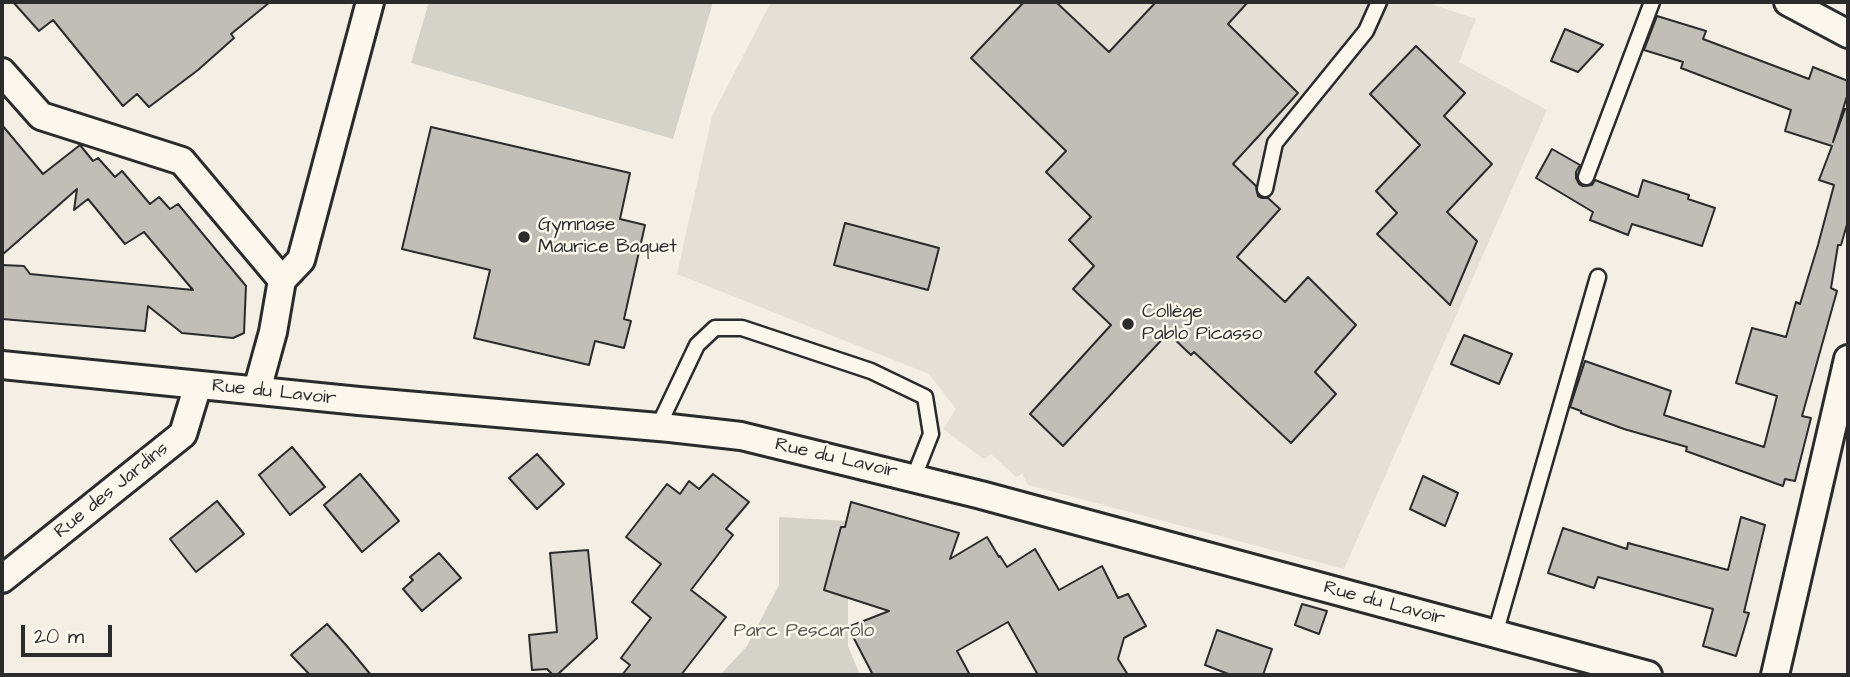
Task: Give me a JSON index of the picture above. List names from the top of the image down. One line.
{"streets":{"street":["Rue du Lavoir","Rue des Jardins"]},"crossings":[["Rue du Lavoir","Rue des Jardins"]],"parks":["Parc Pescarolo"],"places":["Gymnase Maurice Baquet","Collège Pablo Picasso"],"scale_bar":"20 m"}
